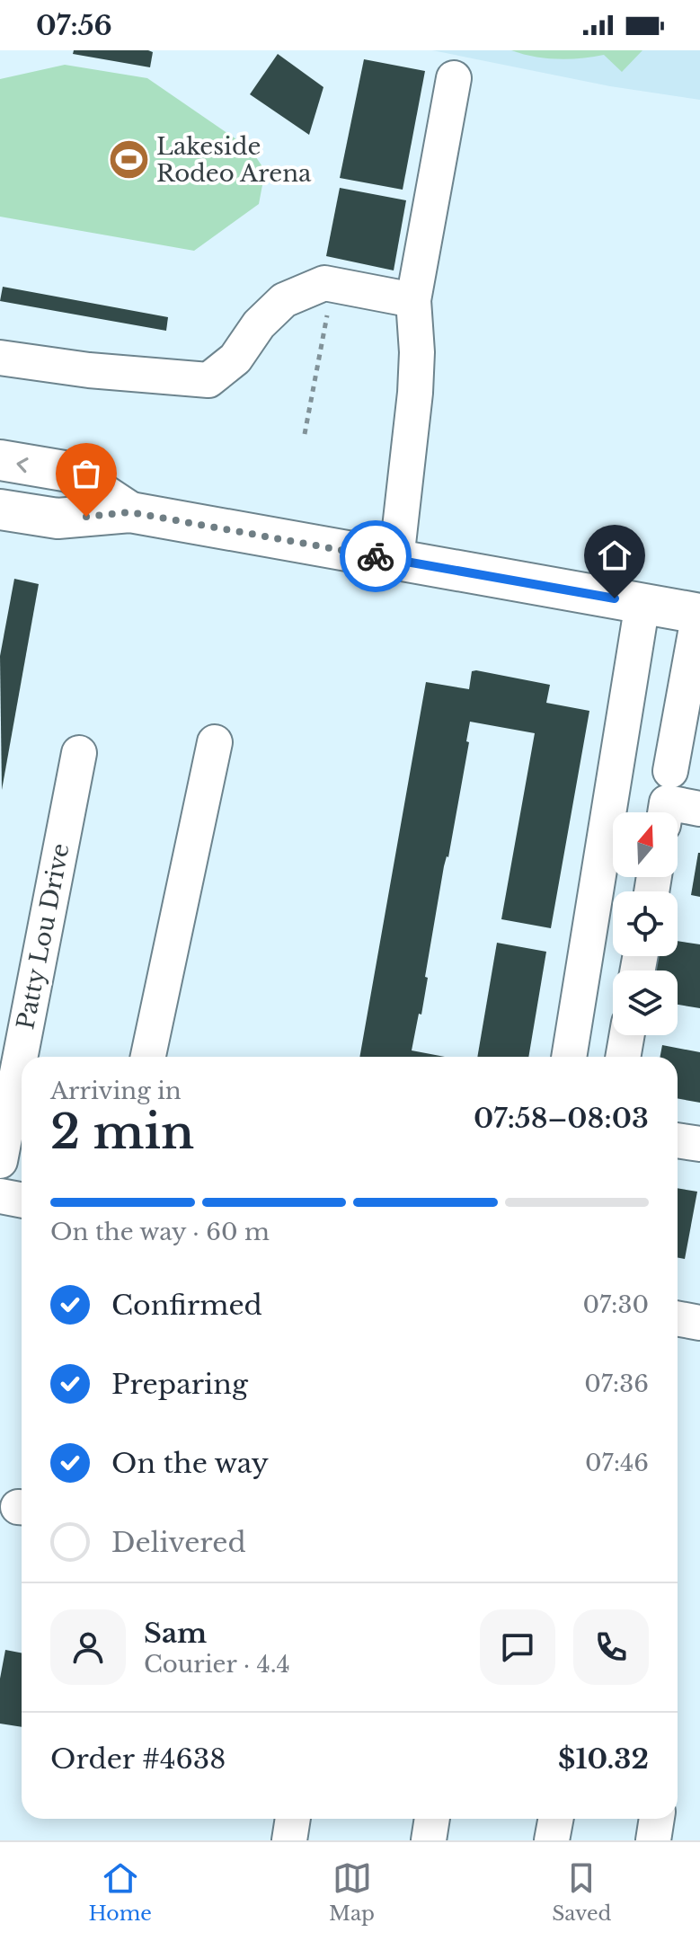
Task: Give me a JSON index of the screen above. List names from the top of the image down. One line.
{"streets":{"street":["Patty Lou Drive"]},"places":{"sports":["Lakeside Rodeo Arena"]},"north":"top","page":{"status":"07:56","heading":["2 min","Arriving in","07:58–08:03"],"panel":["Sam","Courier · 4.4","Order #4638","$10.32"],"bar":"On the way · 60 m","list":[["Confirmed","07:30"],["Preparing","07:36"],["On the way","07:46"],"Delivered"],"tabs":["Home","Map","Saved"]}}
